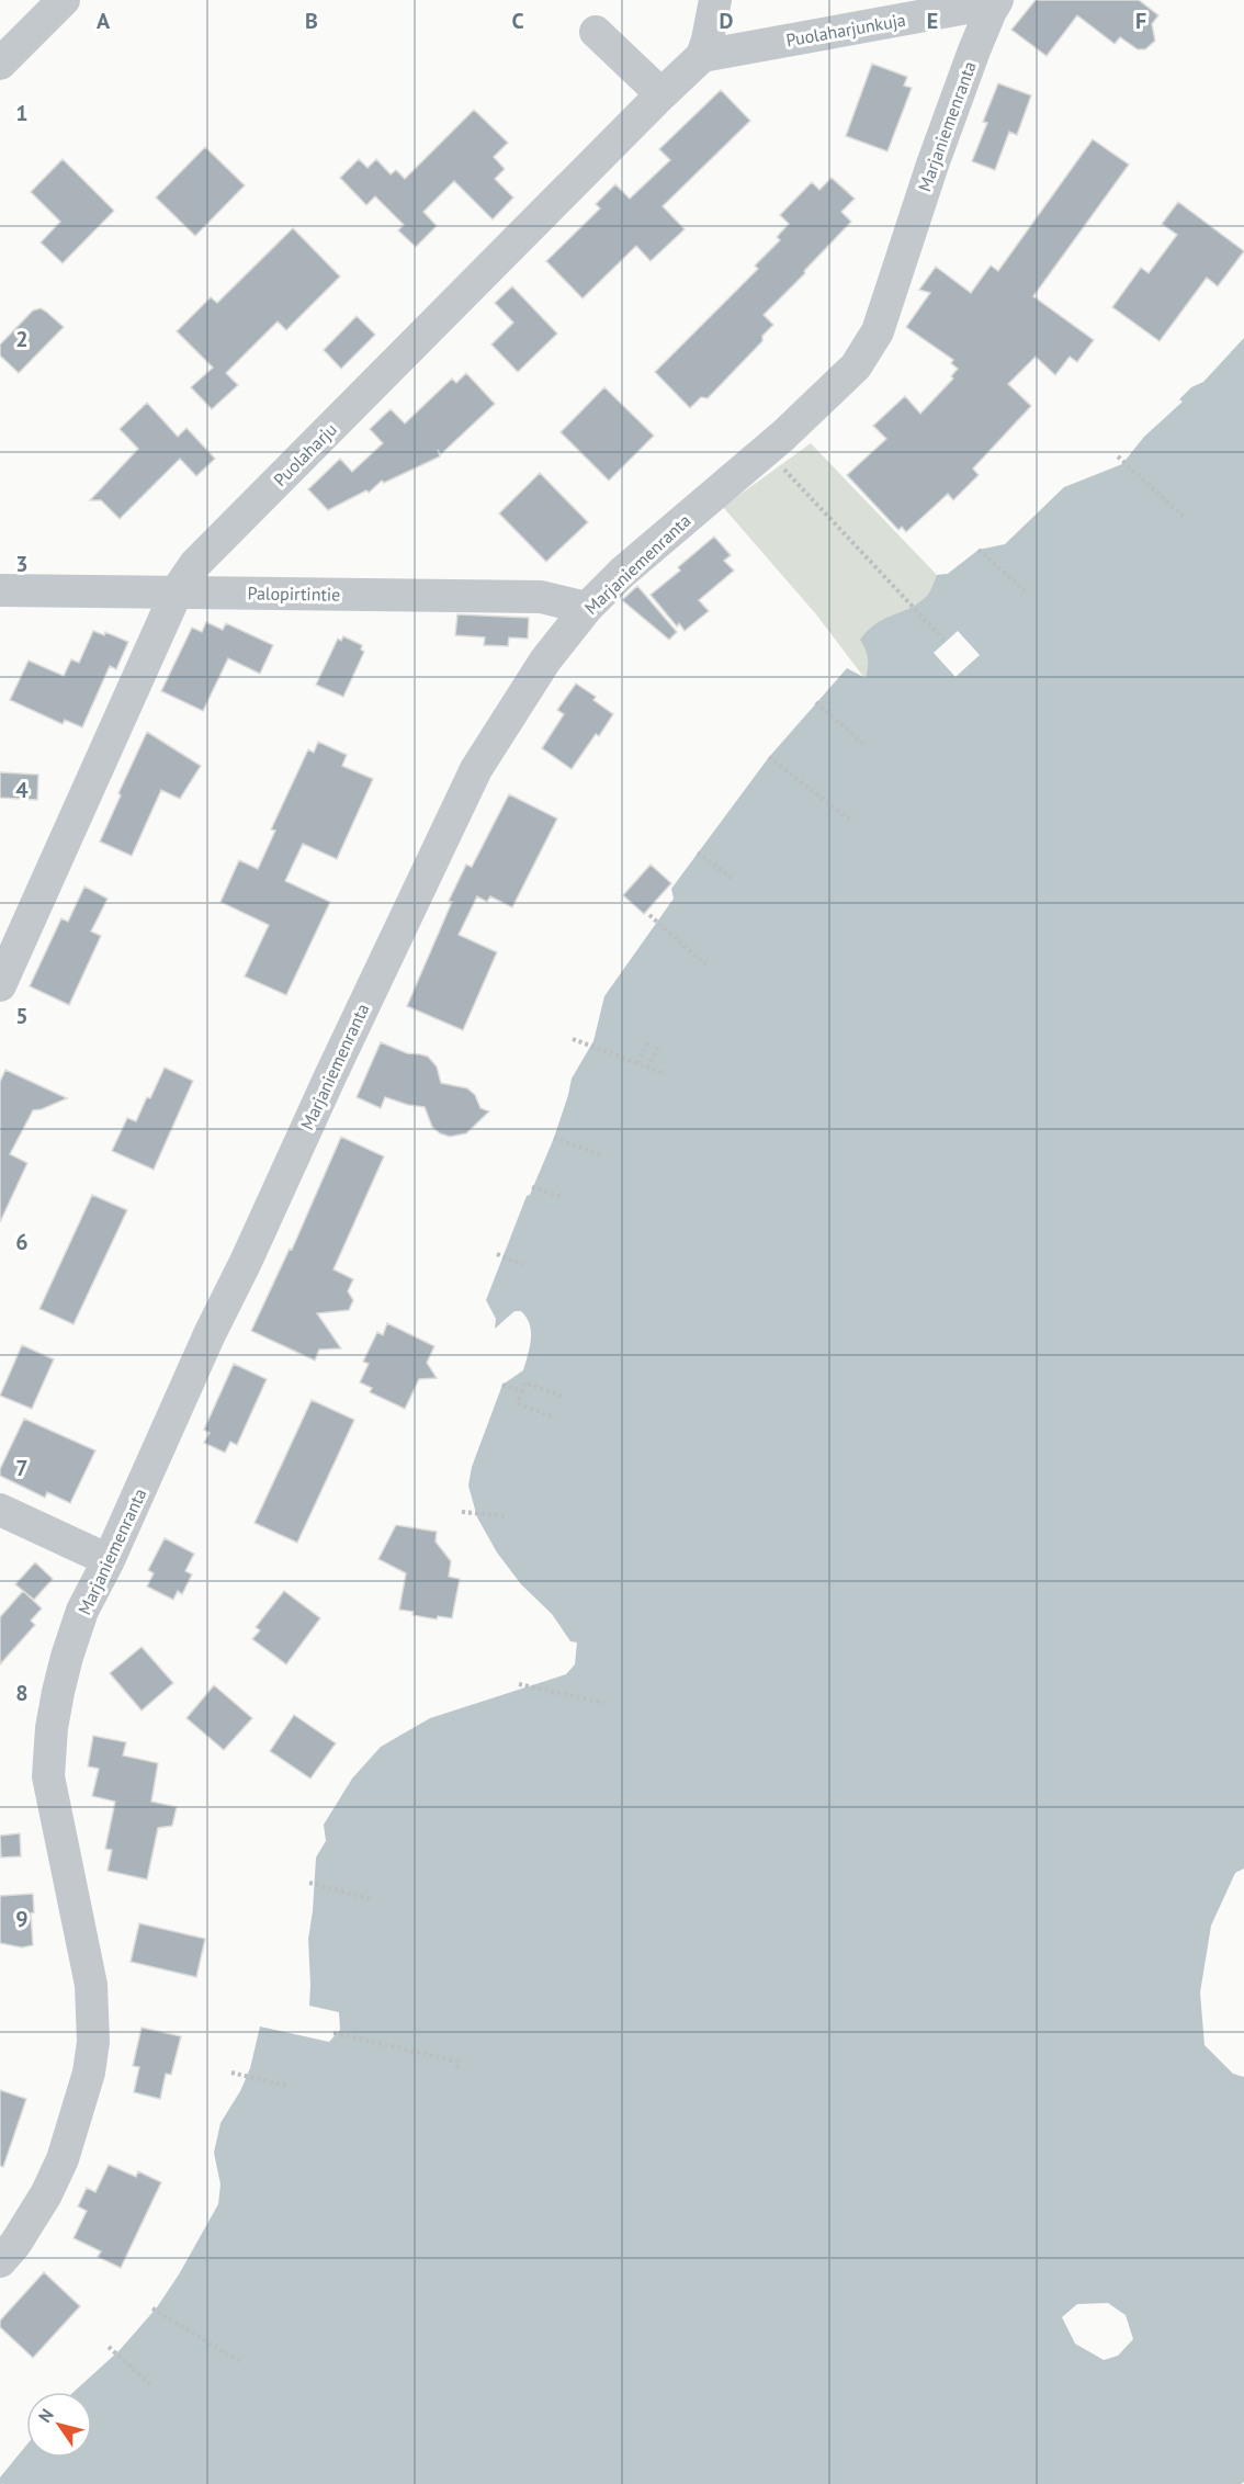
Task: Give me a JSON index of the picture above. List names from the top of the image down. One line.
{"streets":{"street":["Puolaharjunkuja","Marjaniemenranta","Puolaharju","Palopirtintie"]},"crossings":[["Puolaharjunkuja","Marjaniemenranta"],["Puolaharjunkuja","Puolaharju"],["Marjaniemenranta","Palopirtintie"],["Puolaharju","Palopirtintie"]],"north":"top left","grid":{"columns":["A","B","C","D","E","F"],"rows":["1","2","3","4","5","6","7","8","9"]}}
